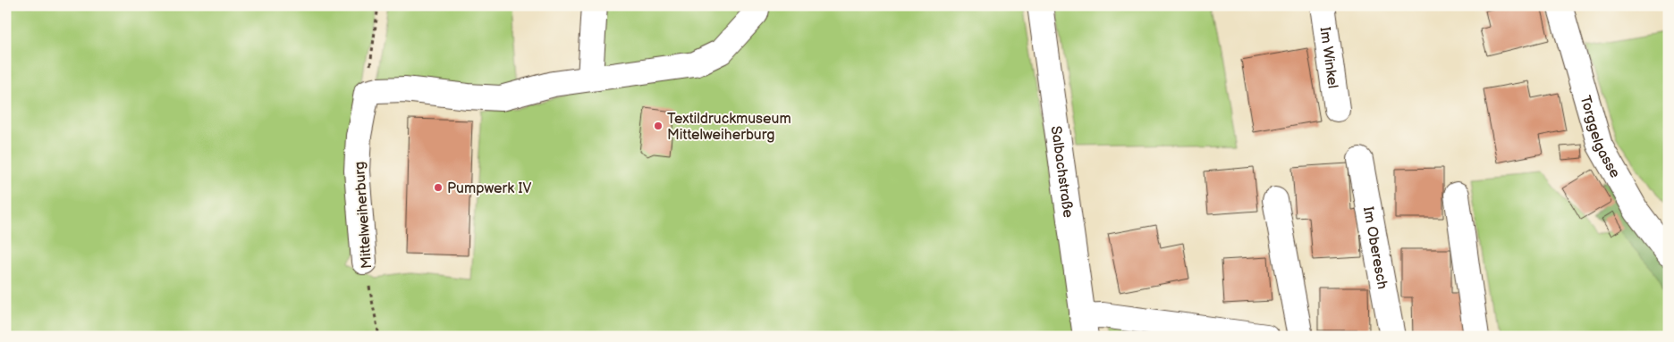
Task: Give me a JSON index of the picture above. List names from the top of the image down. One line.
{"streets":{"street":["Im Winkel","Torggelgasse","Salbachstraße","Mittelweiherburg","Im Oberesch"]},"places":["Textildruckmuseum Mittelweiherburg","Pumpwerk IV"]}
